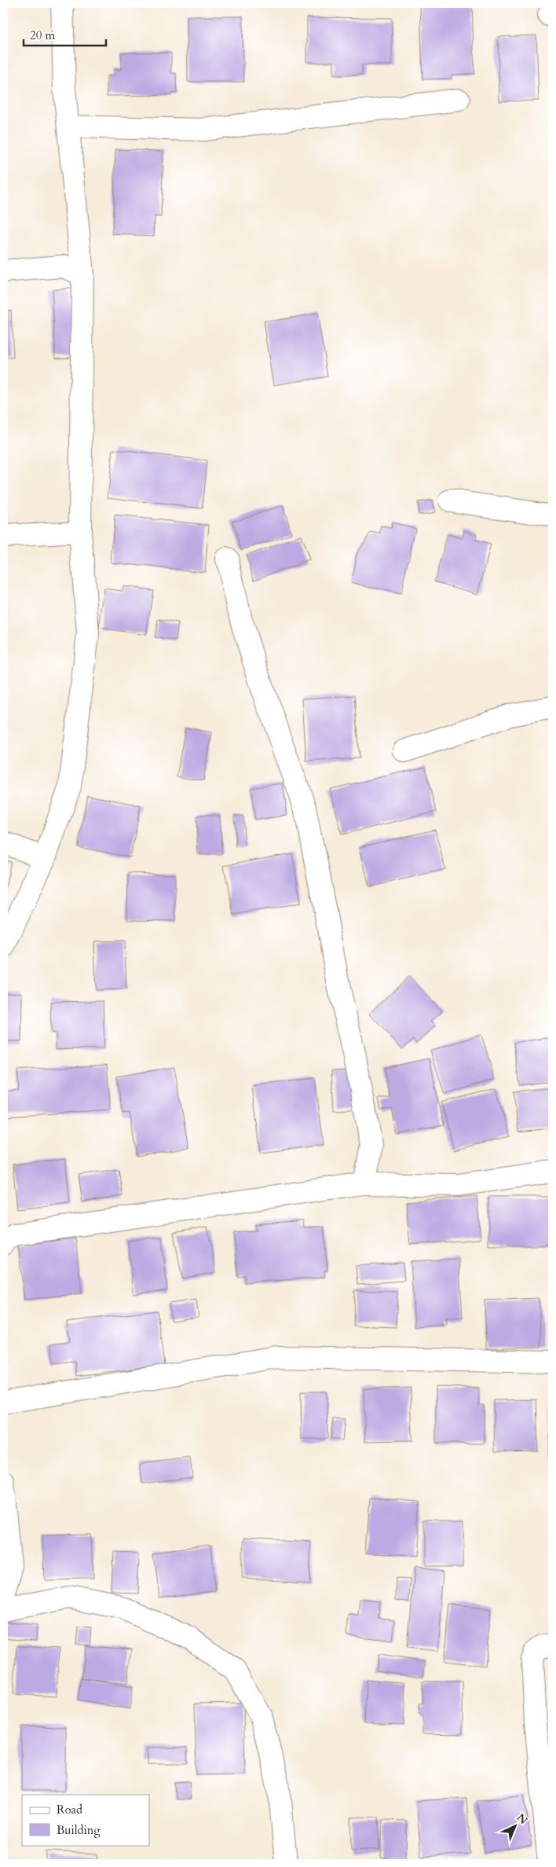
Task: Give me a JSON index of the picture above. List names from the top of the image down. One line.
{"legend":["Road","Building"],"scale_bar":"20 m","north":"top right"}
